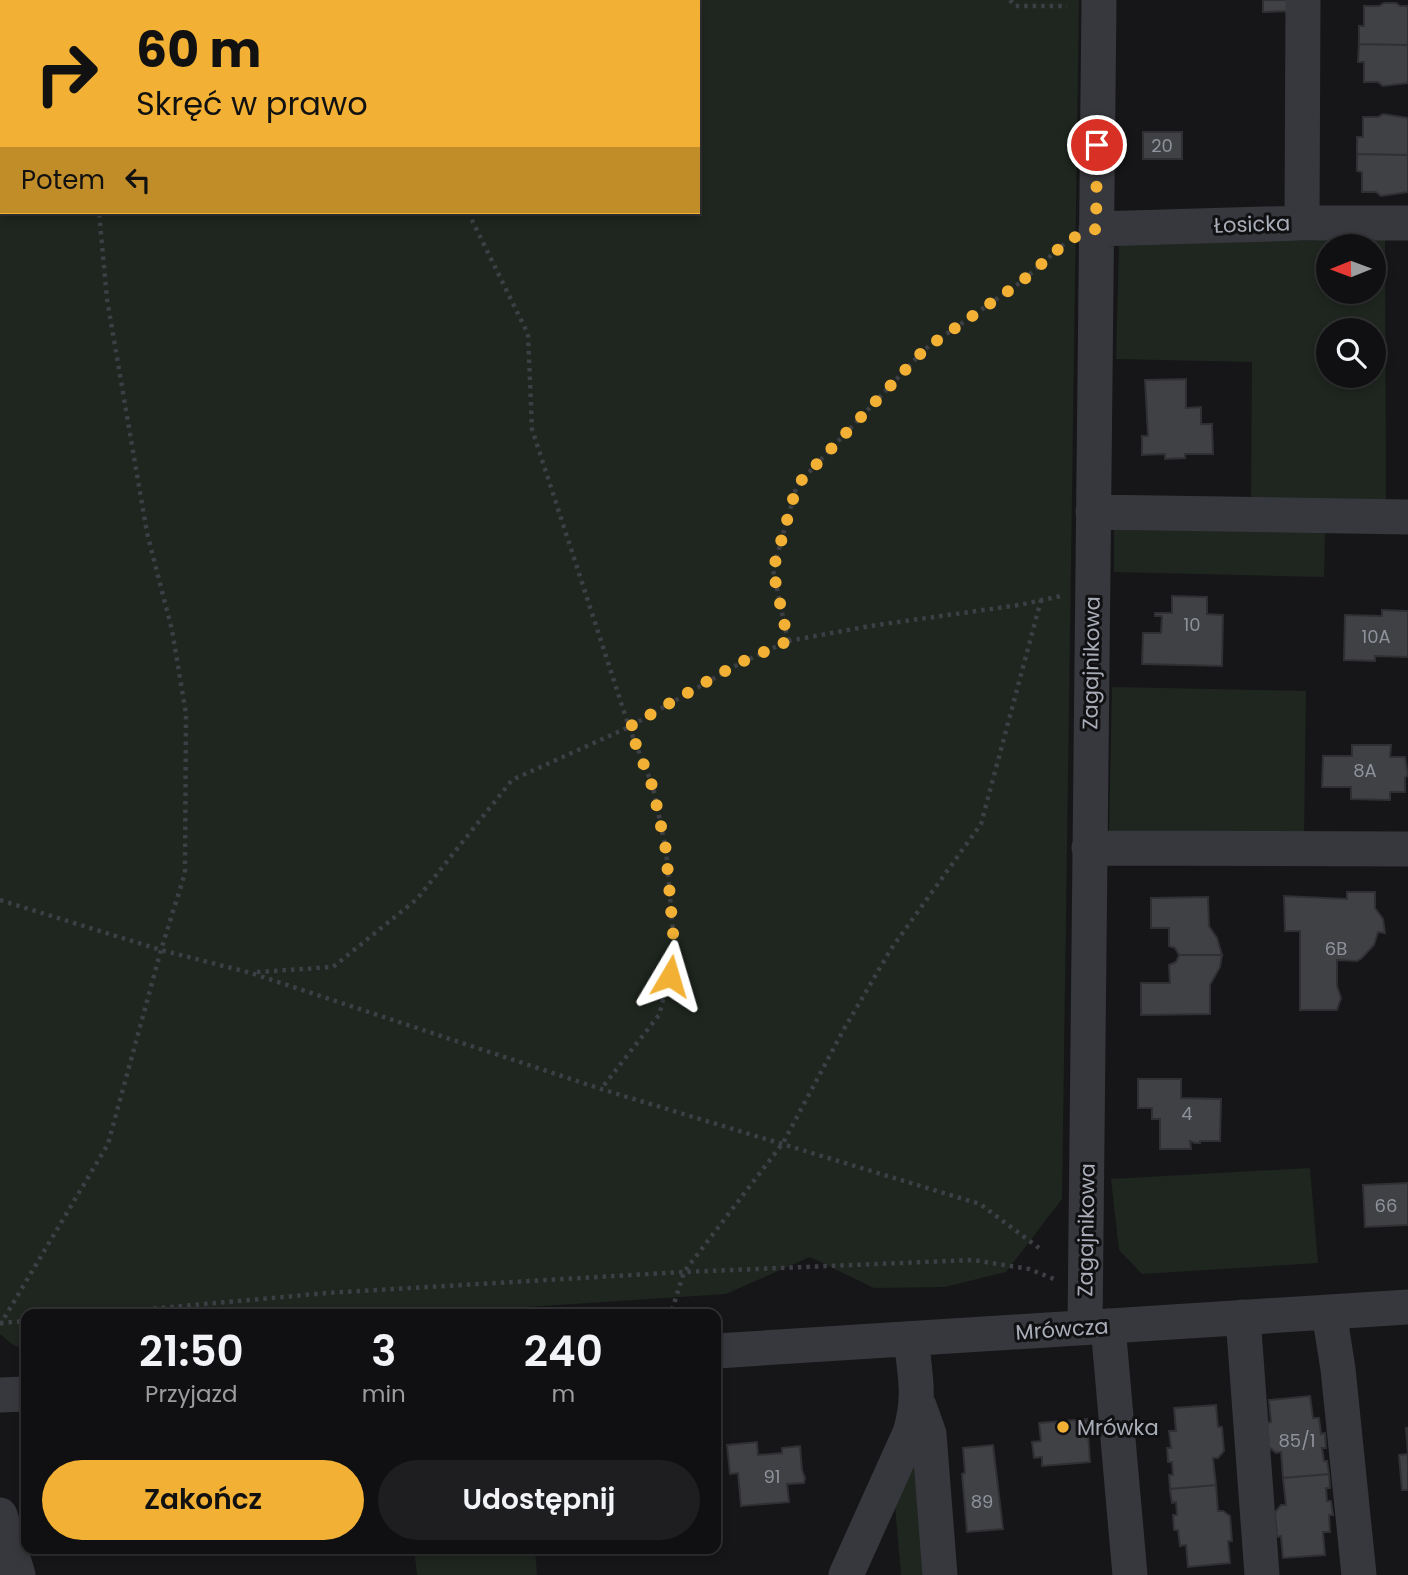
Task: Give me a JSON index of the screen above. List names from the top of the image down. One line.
{"streets":{"street":["Łosicka","Zagajnikowa","Mrówcza"]},"crossings":[["Łosicka","Zagajnikowa"],["Zagajnikowa","Mrówcza"]],"places":["Mrówka"],"house_numbers":["20","10","10A","8A","6B","4","66","85/1","91","89"],"north":"left","page":{"turn":["60 m","Skręć w prawo"],"then":"Potem","eta":["21:50","Przyjazd","3","min","240","m"],"buttons":["Zakończ","Udostępnij"]}}
